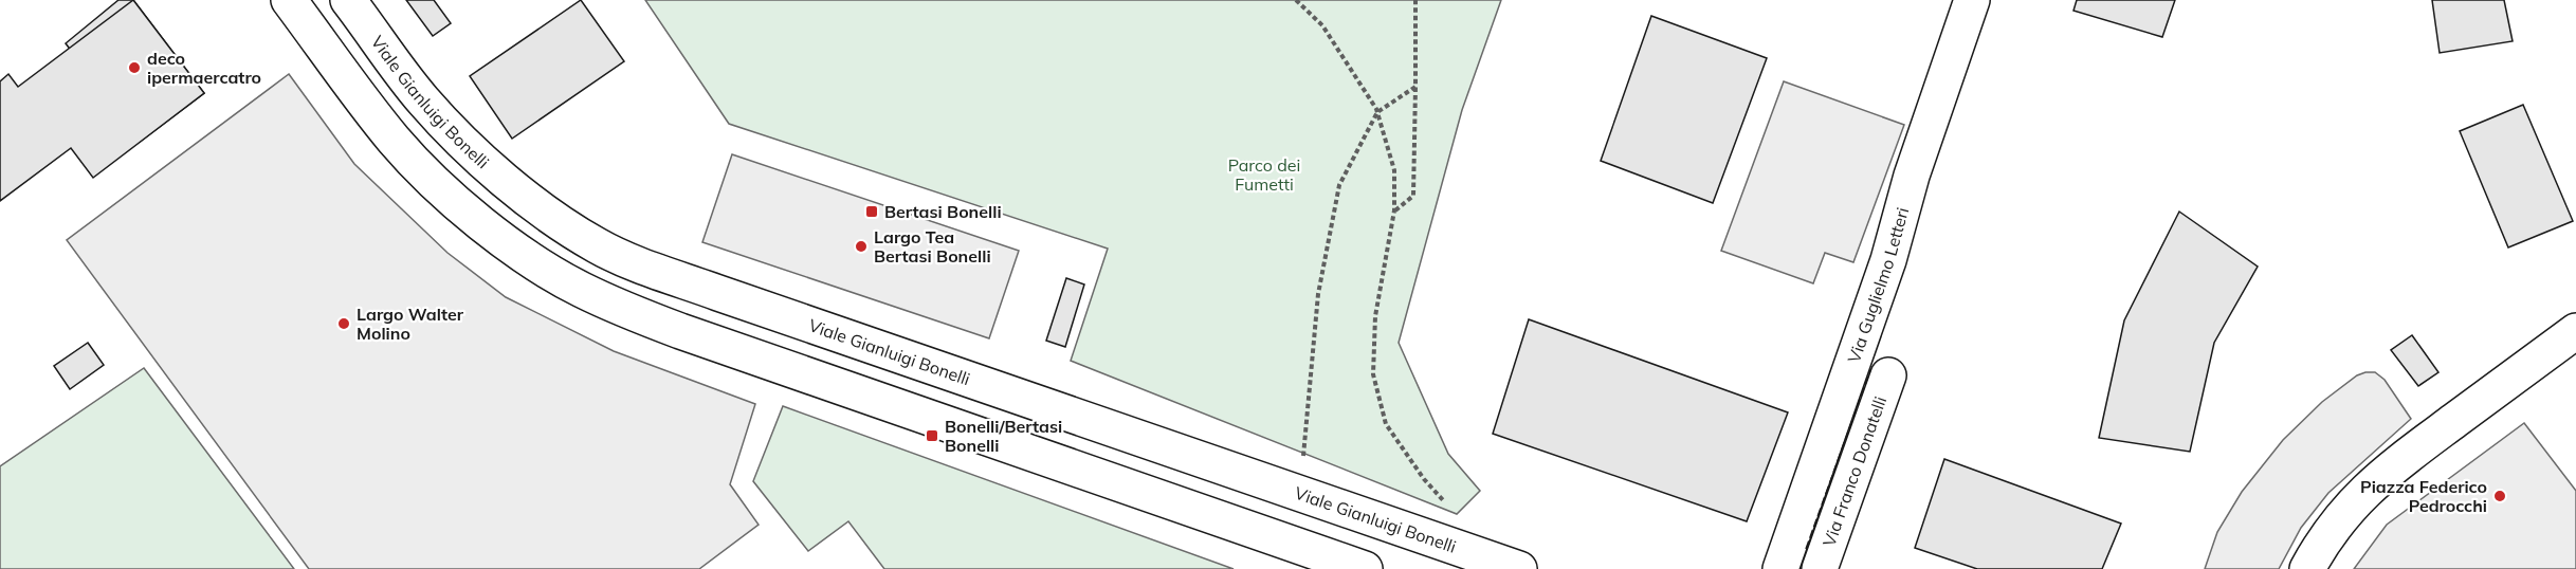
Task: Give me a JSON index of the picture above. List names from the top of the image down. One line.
{"streets":{"street":["Viale Gianluigi Bonelli","Via Guglielmo Letteri","Via Franco Donatelli"]},"parks":["Parco dei Fumetti"],"places":{"other":["deco ipermaercatro","Largo Tea Bertasi Bonelli","Largo Walter Molino","Piazza Federico Pedrocchi"],"transit":["Bertasi Bonelli","Bonelli/Bertasi Bonelli"]}}
